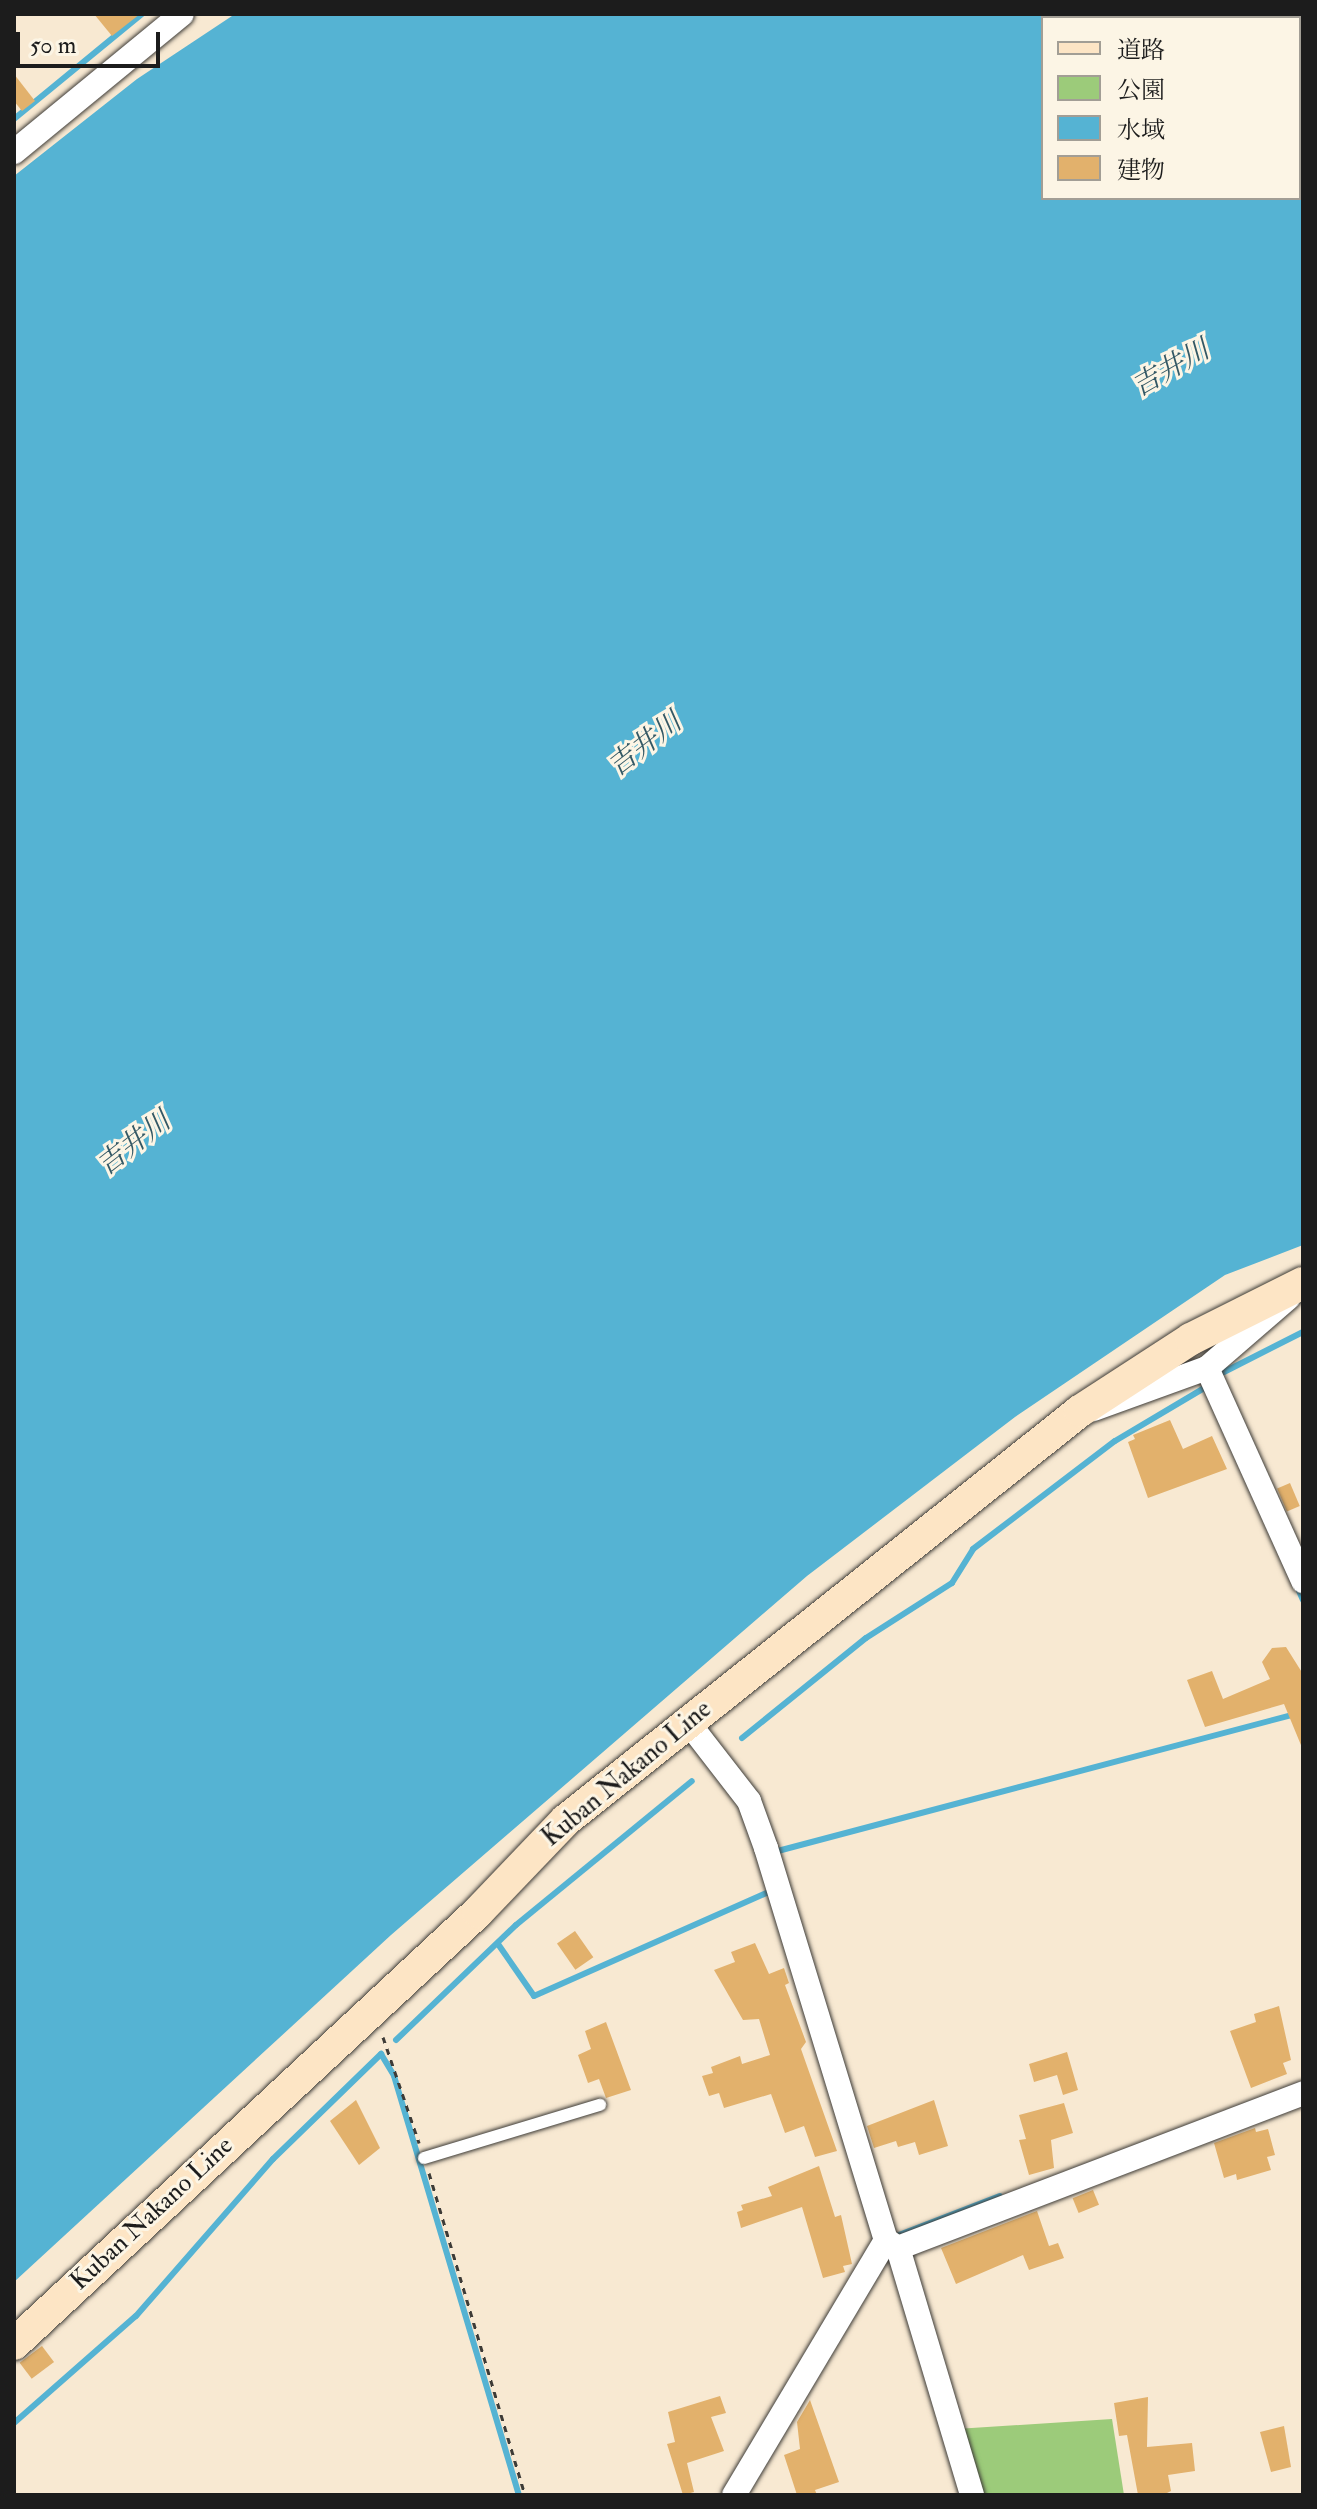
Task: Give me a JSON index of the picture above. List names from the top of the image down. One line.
{"streets":{"main road":["Kuban Nakano Line"]},"water":["吉井川"],"legend":["道路","公園","水域","建物"],"scale_bar":"50 m"}
